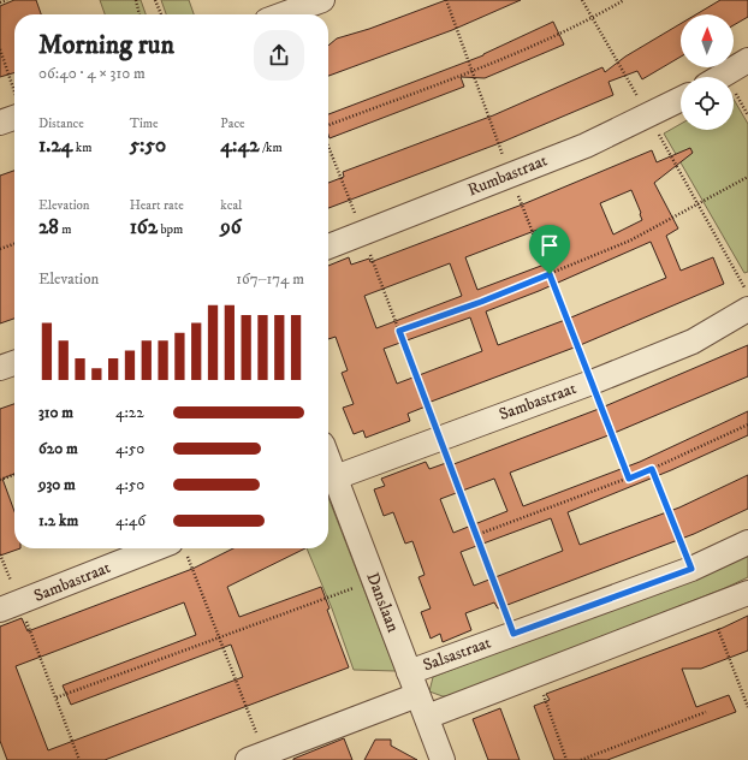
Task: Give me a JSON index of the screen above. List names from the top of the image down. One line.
{"streets":{"street":["Rumbastraat","Sambastraat","Danslaan","Salsastraat"]},"crossings":[["Sambastraat","Danslaan"],["Danslaan","Salsastraat"]],"north":"top","page":{"heading":["Morning run","06:40 · 4 × 310 m"],"stats":[["Distance","1.24 km"],["Time","5:50"],["Pace","4:42 /km"],["Elevation","28 m"],["Heart rate","162 bpm"],["kcal","96"]],"chart":["Elevation","167–174 m"],"list":[{"name":"310 m","note":"4:22"},{"name":"620 m","note":"4:50"},{"name":"930 m","note":"4:50"},{"name":"1.2 km","note":"4:46"}]}}
